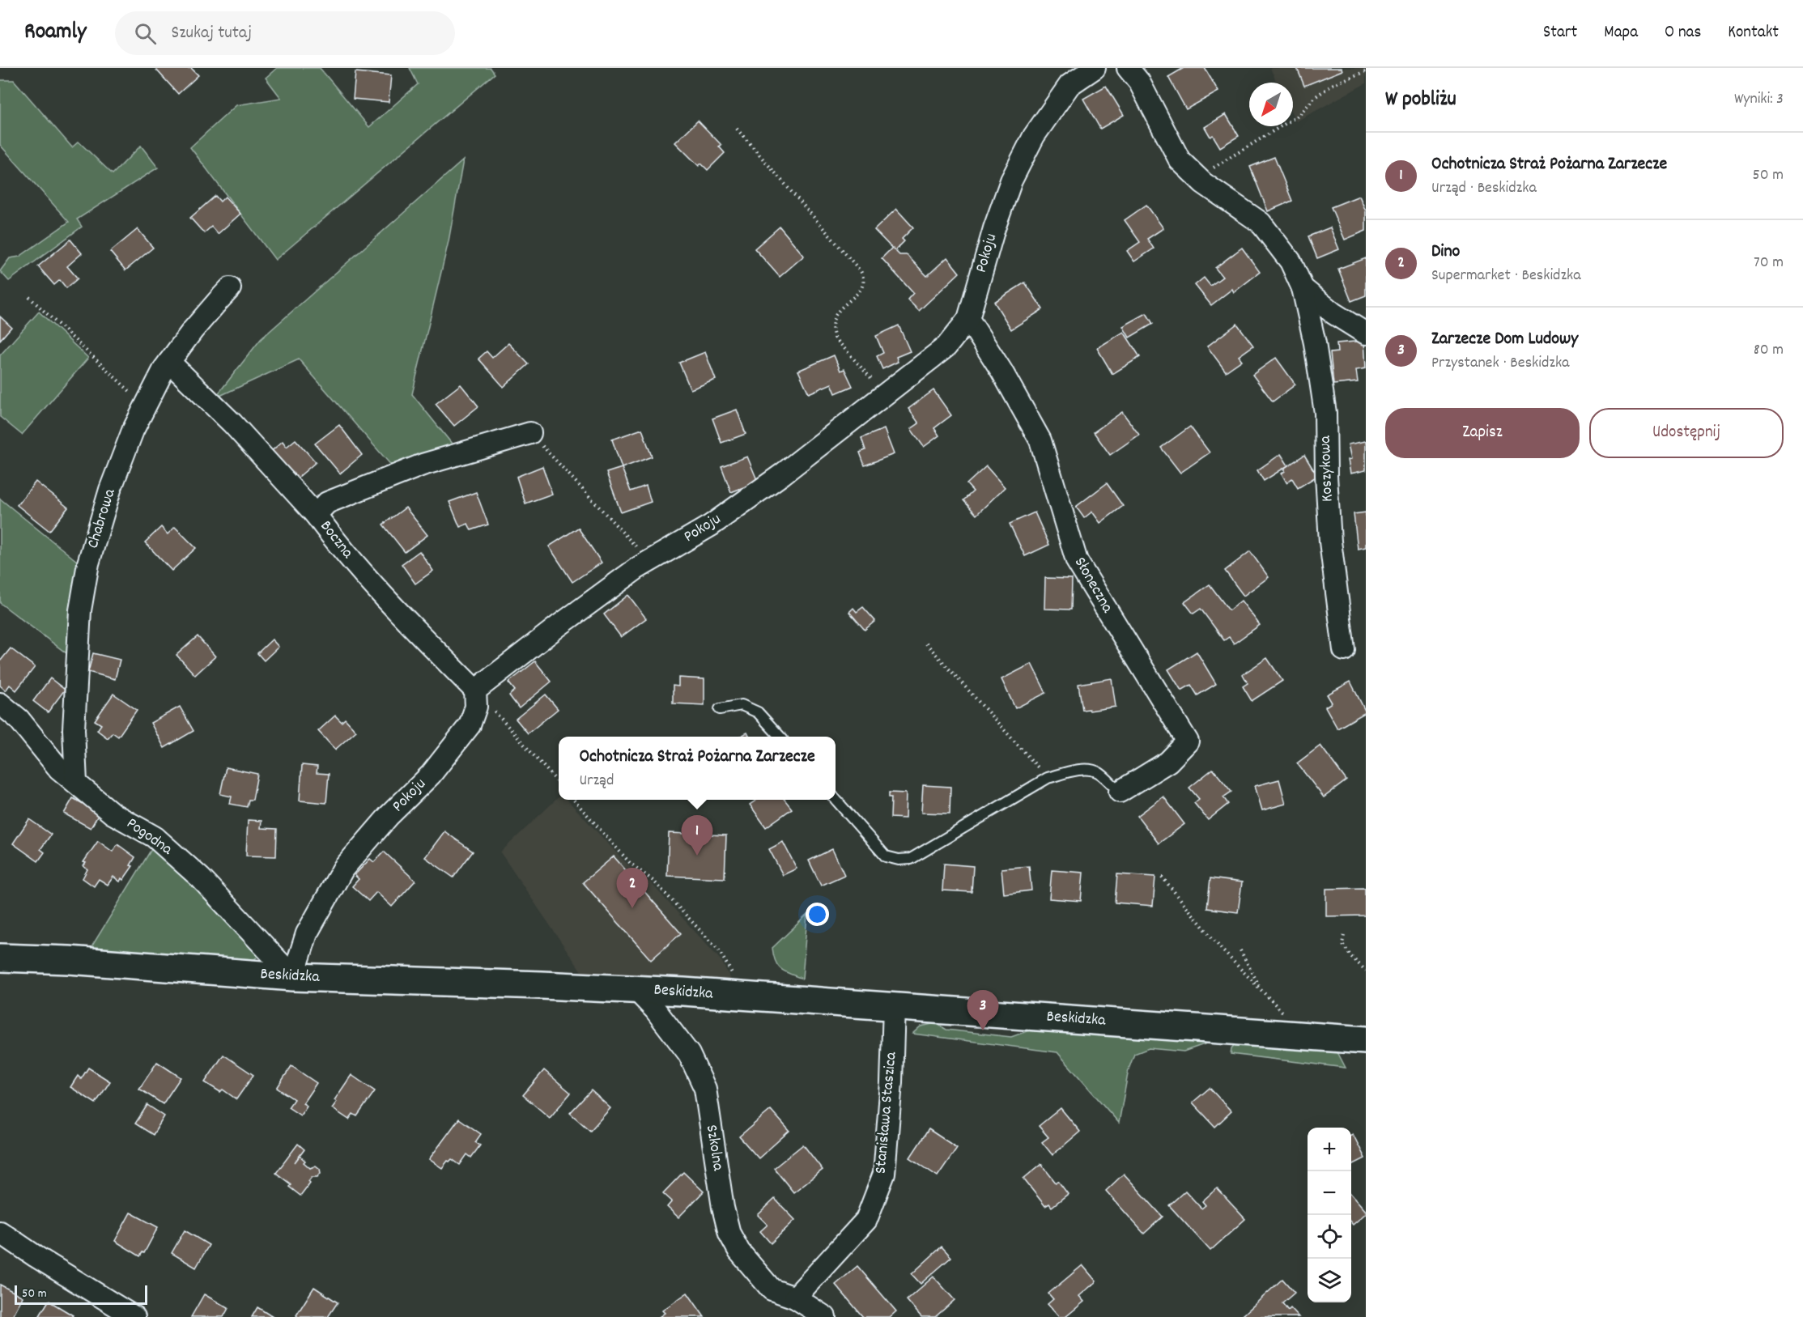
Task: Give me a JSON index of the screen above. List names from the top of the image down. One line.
{"streets":{"street":["Pokoju","Koszykowa","Chabrowa","Boczna","Słoneczna","Pogodna","Beskidzka","Stanisława Staszica","Szkolna"]},"crossings":[["Pokoju","Boczna"],["Pokoju","Słoneczna"],["Pokoju","Pogodna"],["Pokoju","Beskidzka"],["Chabrowa","Pogodna"],["Pogodna","Beskidzka"],["Beskidzka","Stanisława Staszica"],["Beskidzka","Szkolna"],["Stanisława Staszica","Szkolna"]],"scale_bar":"50 m","north":"bottom left","page":{"header":"Roamly","search":"Szukaj tutaj","nav":["Start","Mapa","O nas","Kontakt"],"heading":["W pobliżu","Wyniki: 3"],"list":[{"mark":"1","name":"Ochotnicza Straż Pożarna Zarzecze","note":"Urząd · Beskidzka","value":"50 m"},{"mark":"2","name":"Dino","note":"Supermarket · Beskidzka","value":"70 m"},{"mark":"3","name":"Zarzecze Dom Ludowy","note":"Przystanek · Beskidzka","value":"80 m"}],"buttons":["Zapisz","Udostępnij"],"popup":["Ochotnicza Straż Pożarna Zarzecze","Urząd"],"pins":["1","2","3"],"map_buttons":["+","−"],"scale":"50 m"}}
